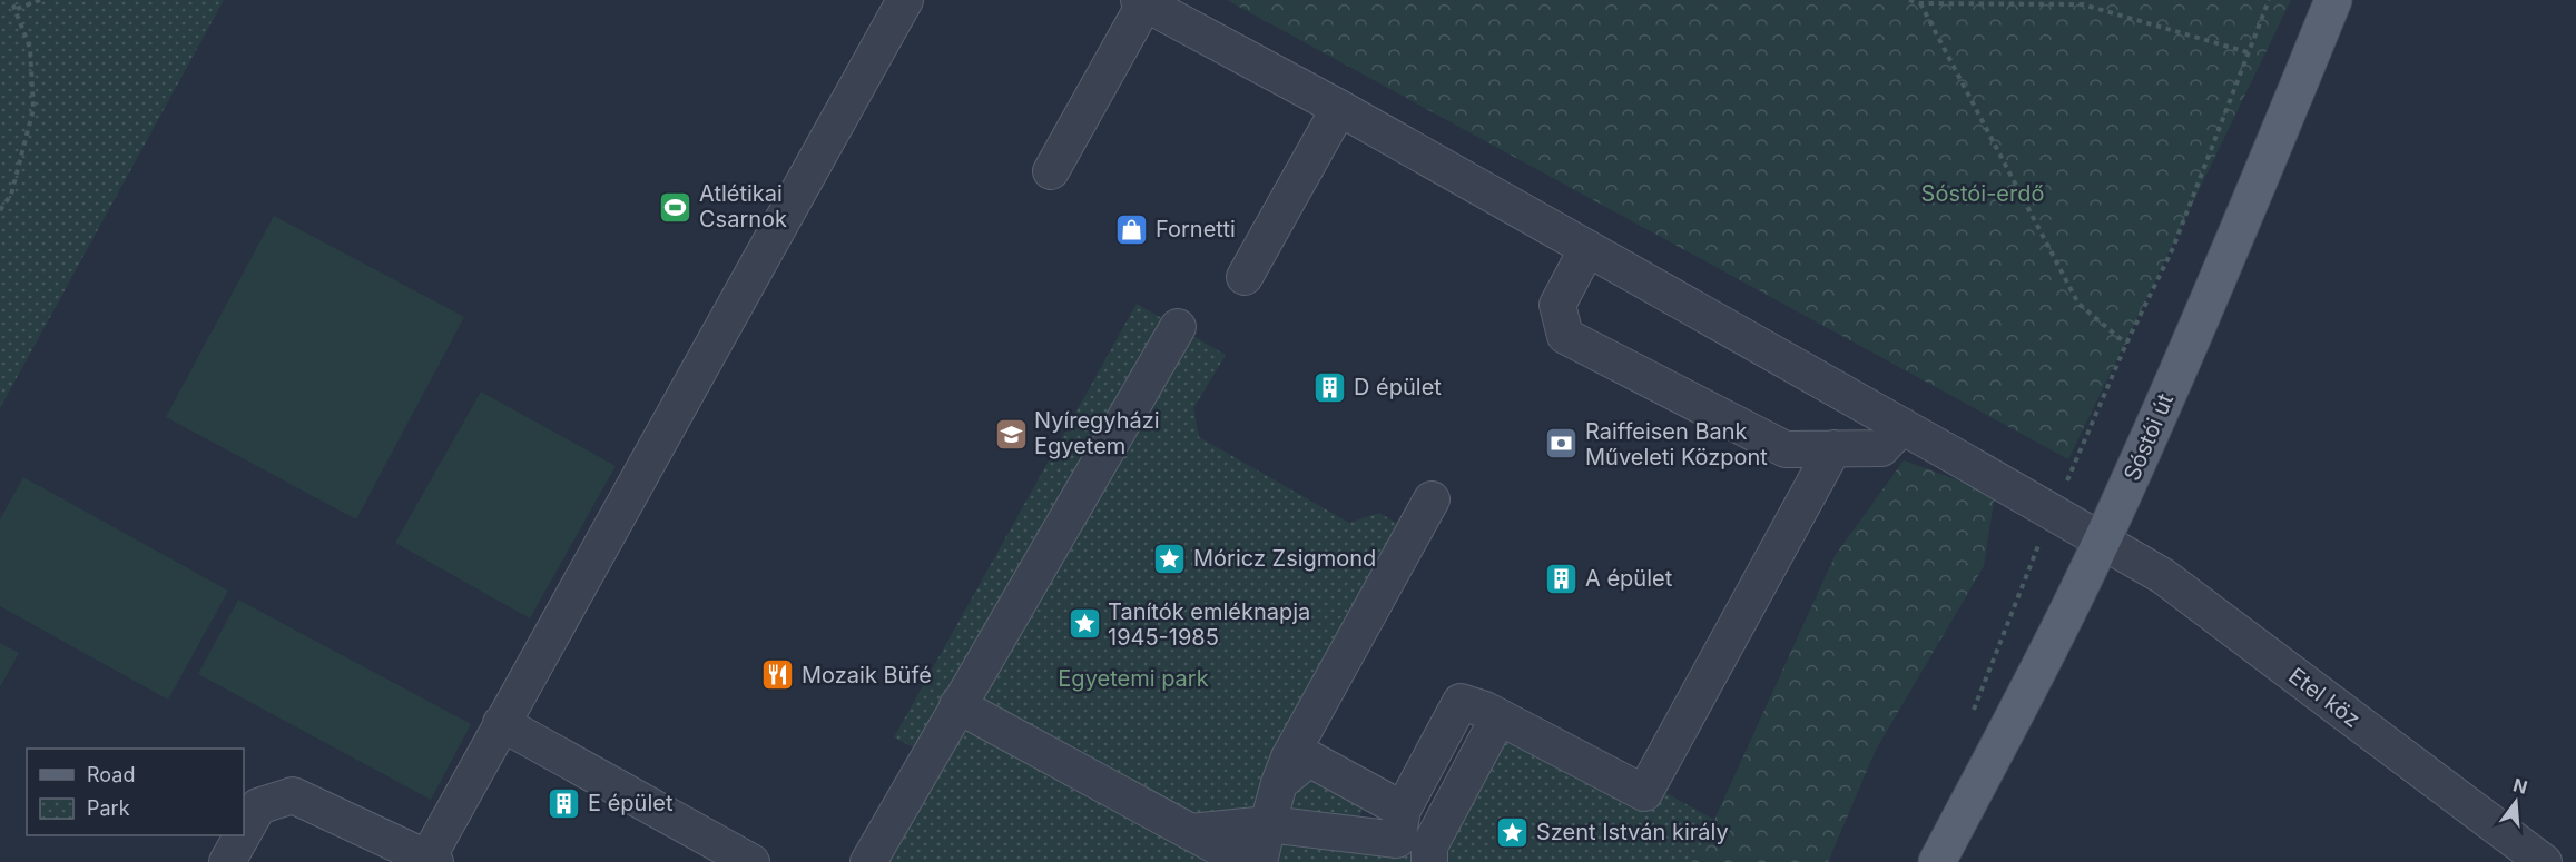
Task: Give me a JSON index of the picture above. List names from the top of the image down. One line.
{"streets":{"main road":["Sóstói út"],"street":["Etel köz"]},"crossings":[["Sóstói út","Etel köz"]],"parks":["Sóstói-erdő","Egyetemi park"],"places":{"sports":["Atlétikai Csarnok"],"shop":["Fornetti"],"building":["D épület","A épület","E épület"],"school or university":["Nyíregyházi Egyetem"],"bank":["Raiffeisen Bank Műveleti Központ"],"place":["Móricz Zsigmond","Tanítók emléknapja 1945-1985","Szent István király"],"restaurant":["Mozaik Büfé"]},"legend":["Road","Park"],"north":"top"}
